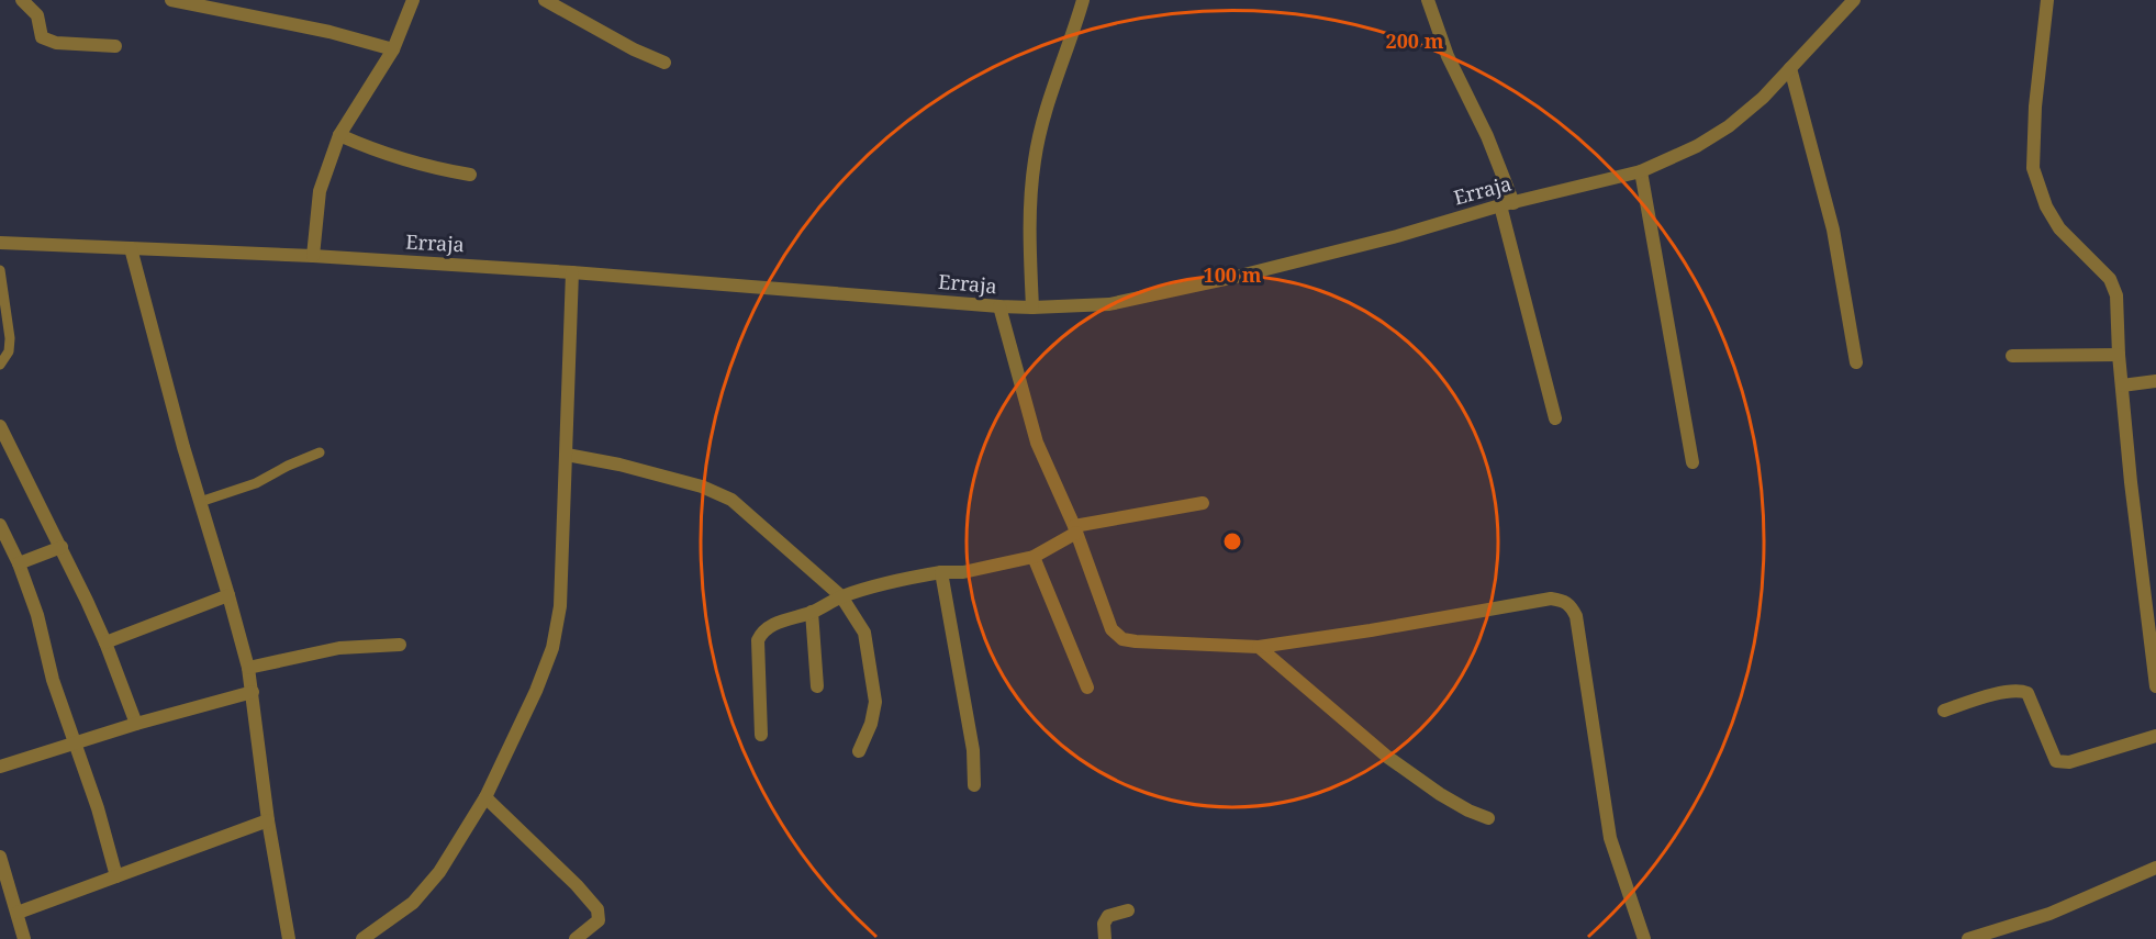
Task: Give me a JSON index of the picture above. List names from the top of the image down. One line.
{"streets":{"street":["Erraja"]},"rings":["200 m","100 m"]}
